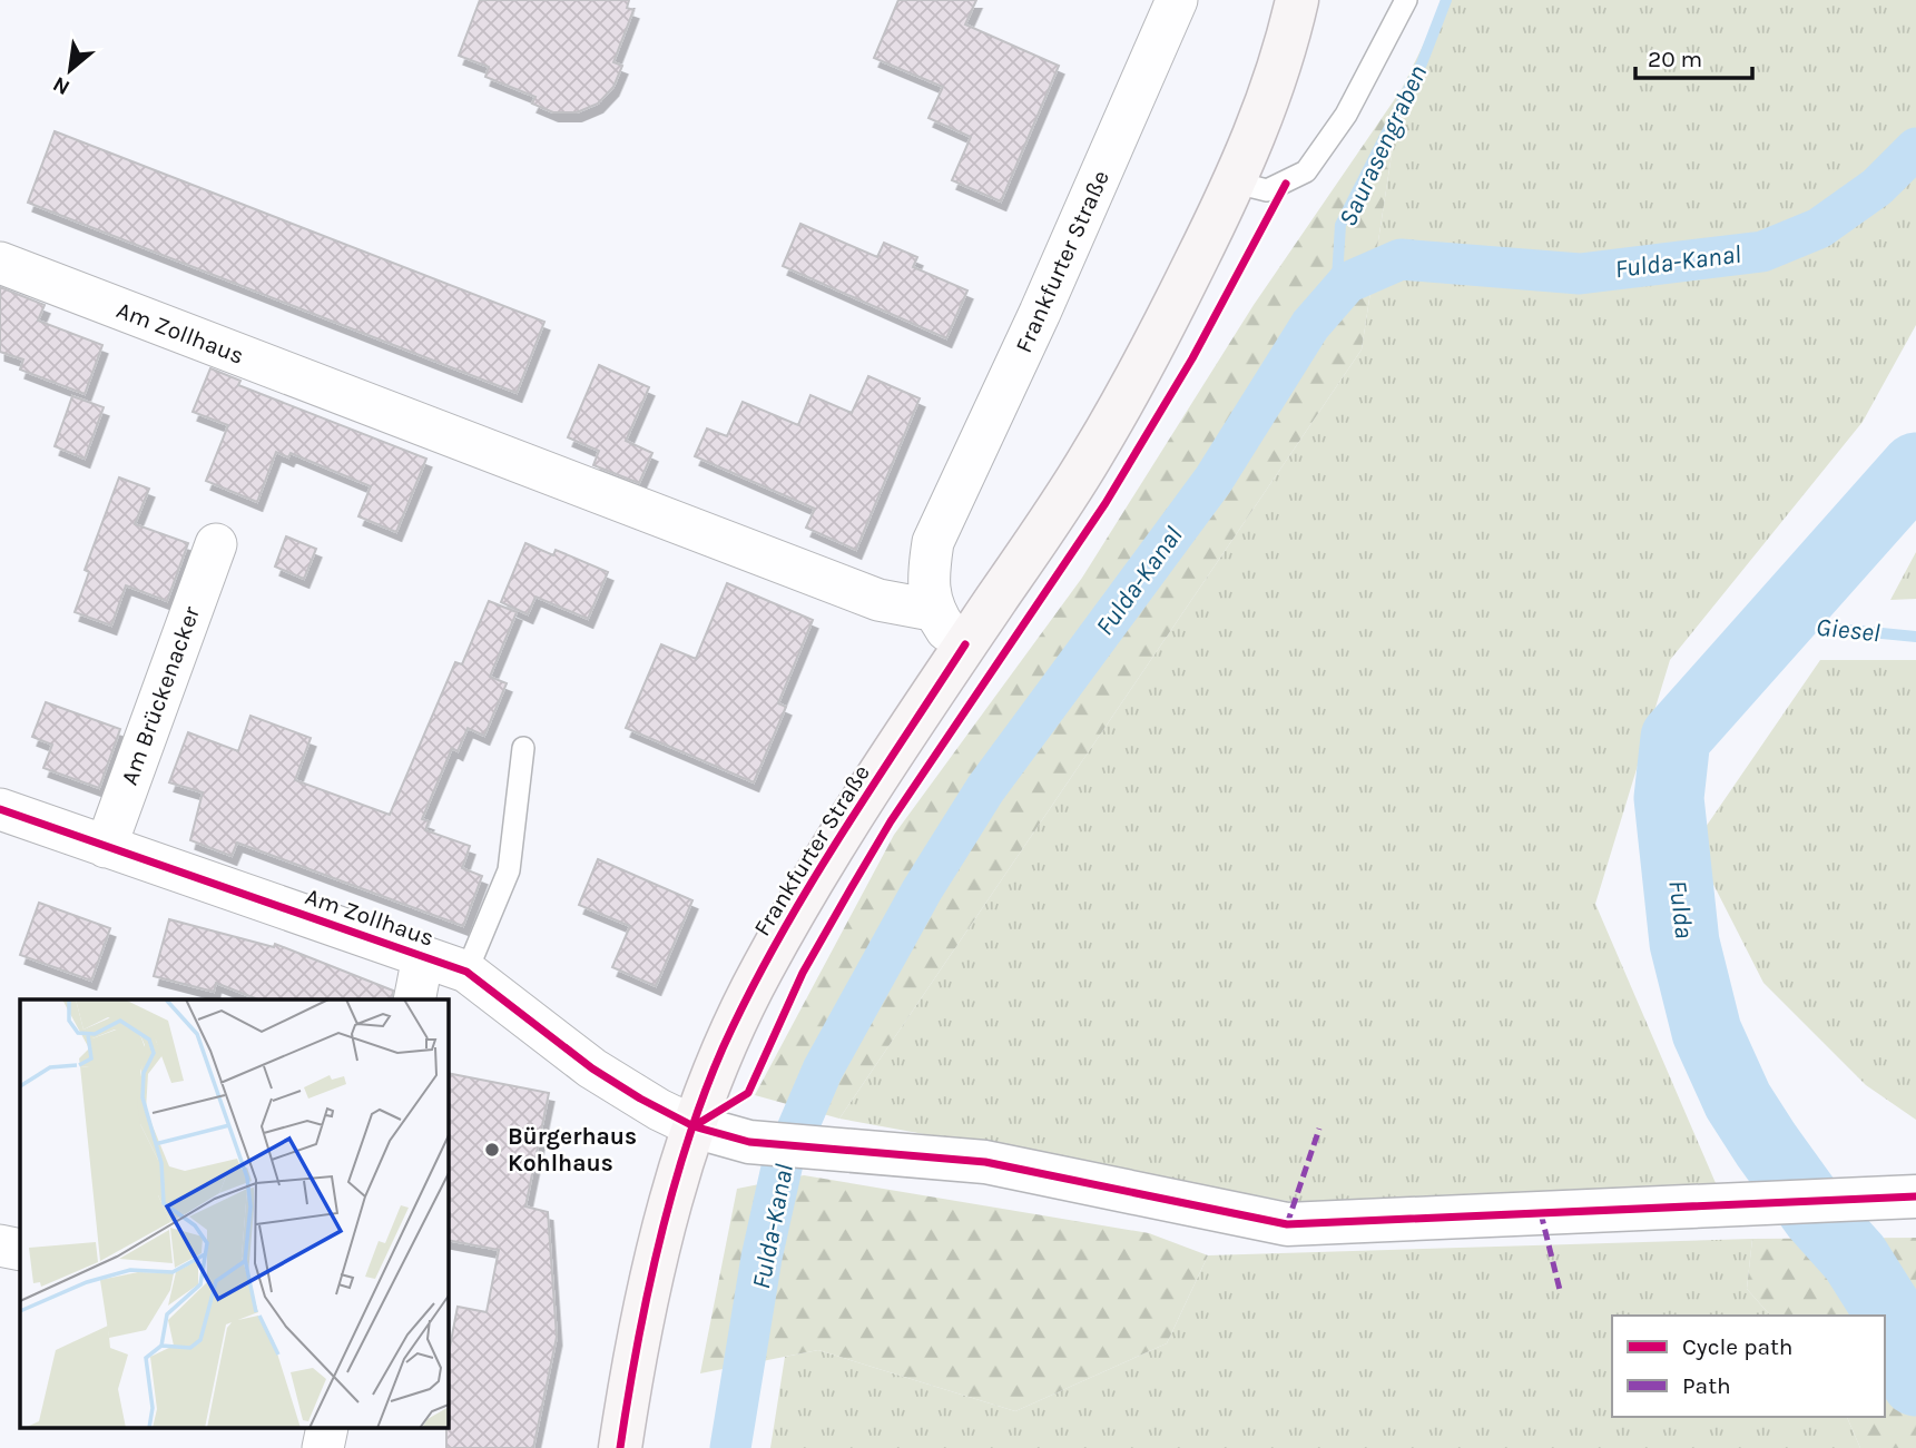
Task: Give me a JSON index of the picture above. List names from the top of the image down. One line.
{"streets":{"main road":["Frankfurter Straße"],"street":["Am Zollhaus","Am Brückenacker"]},"crossings":[["Frankfurter Straße","Am Zollhaus"],["Am Zollhaus","Am Brückenacker"]],"water":["Saurasengraben","Fulda-Kanal","Giesel","Fulda"],"places":["Bürgerhaus Kohlhaus"],"legend":["Cycle path","Path"],"scale_bar":"20 m","north":"bottom left"}
